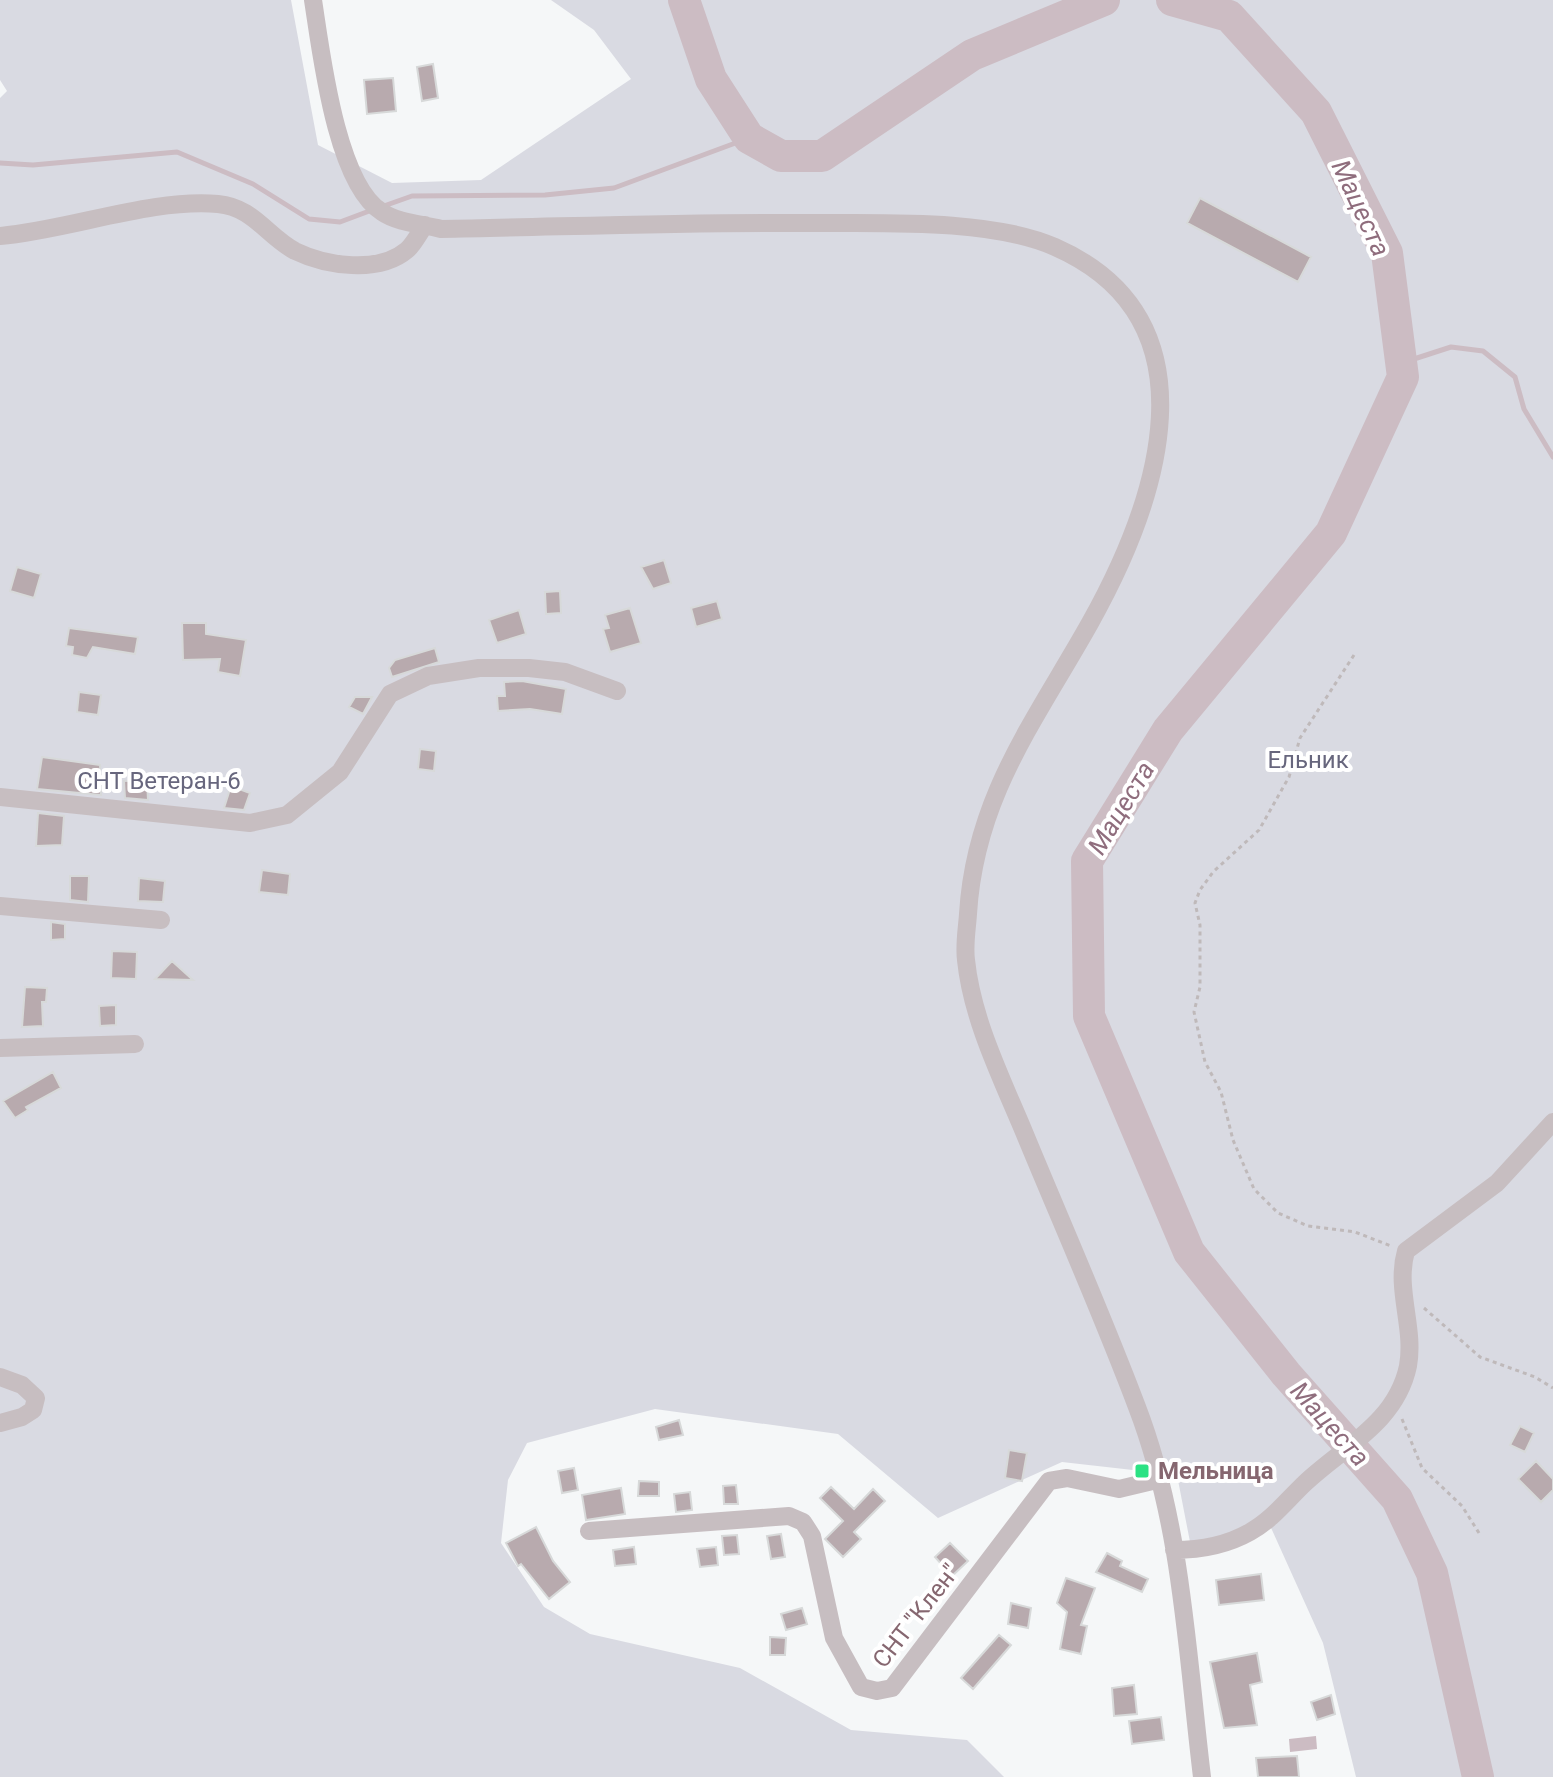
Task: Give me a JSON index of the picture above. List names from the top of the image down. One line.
{"streets":{"street":["СНТ \"Клен\""]},"water":["Мацеста"],"parks":["Ельник","СНТ Ветеран-6"],"places":{"transit":["Мельница"]}}
